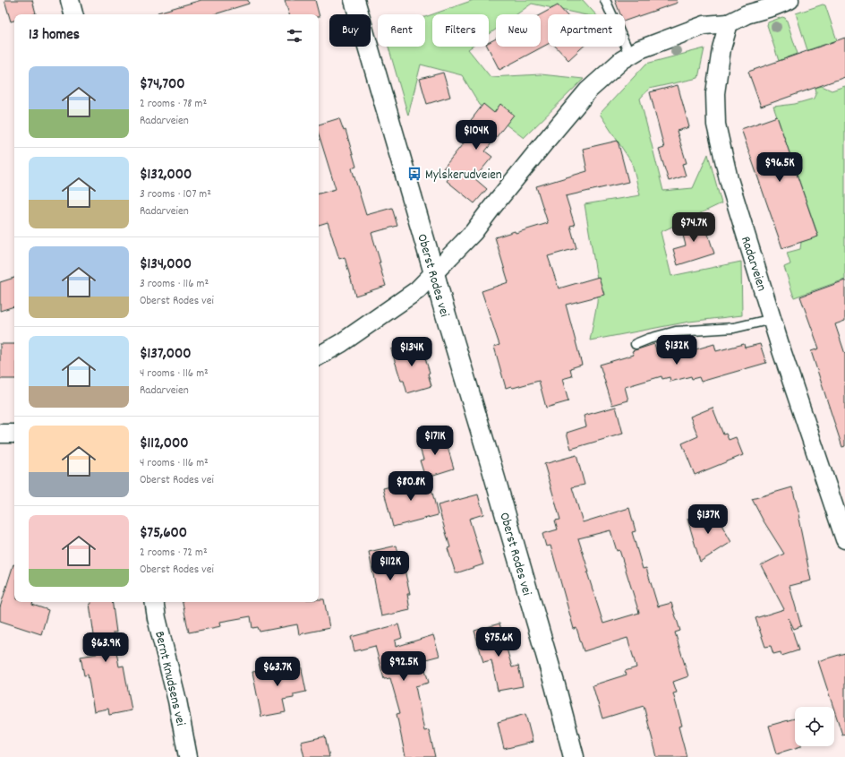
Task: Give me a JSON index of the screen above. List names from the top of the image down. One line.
{"streets":{"street":["Radarveien","Oberst Rodes vei","Bernt Knudsens vei"]},"places":{"bus stop":["Mylskerudveien"]},"page":{"chip":["Buy","Rent","Filters","New","Apartment"],"heading":"13 homes","list":[{"name":"$74,700","note":"2 rooms · 78 m² · Radarveien"},{"name":"$132,000","note":"3 rooms · 107 m² · Radarveien"},{"name":"$134,000","note":"3 rooms · 116 m² · Oberst Rodes vei"},{"name":"$137,000","note":"4 rooms · 116 m² · Radarveien"},{"name":"$112,000","note":"4 rooms · 116 m² · Oberst Rodes vei"},{"name":"$75,600","note":"2 rooms · 72 m² · Oberst Rodes vei"}],"price":["$104K","$96.5K","$74.7K","$132K","$134K","$171K","$80.8K","$137K","$112K","$75.6K","$63.9K","$92.5K","$63.7K"]}}
